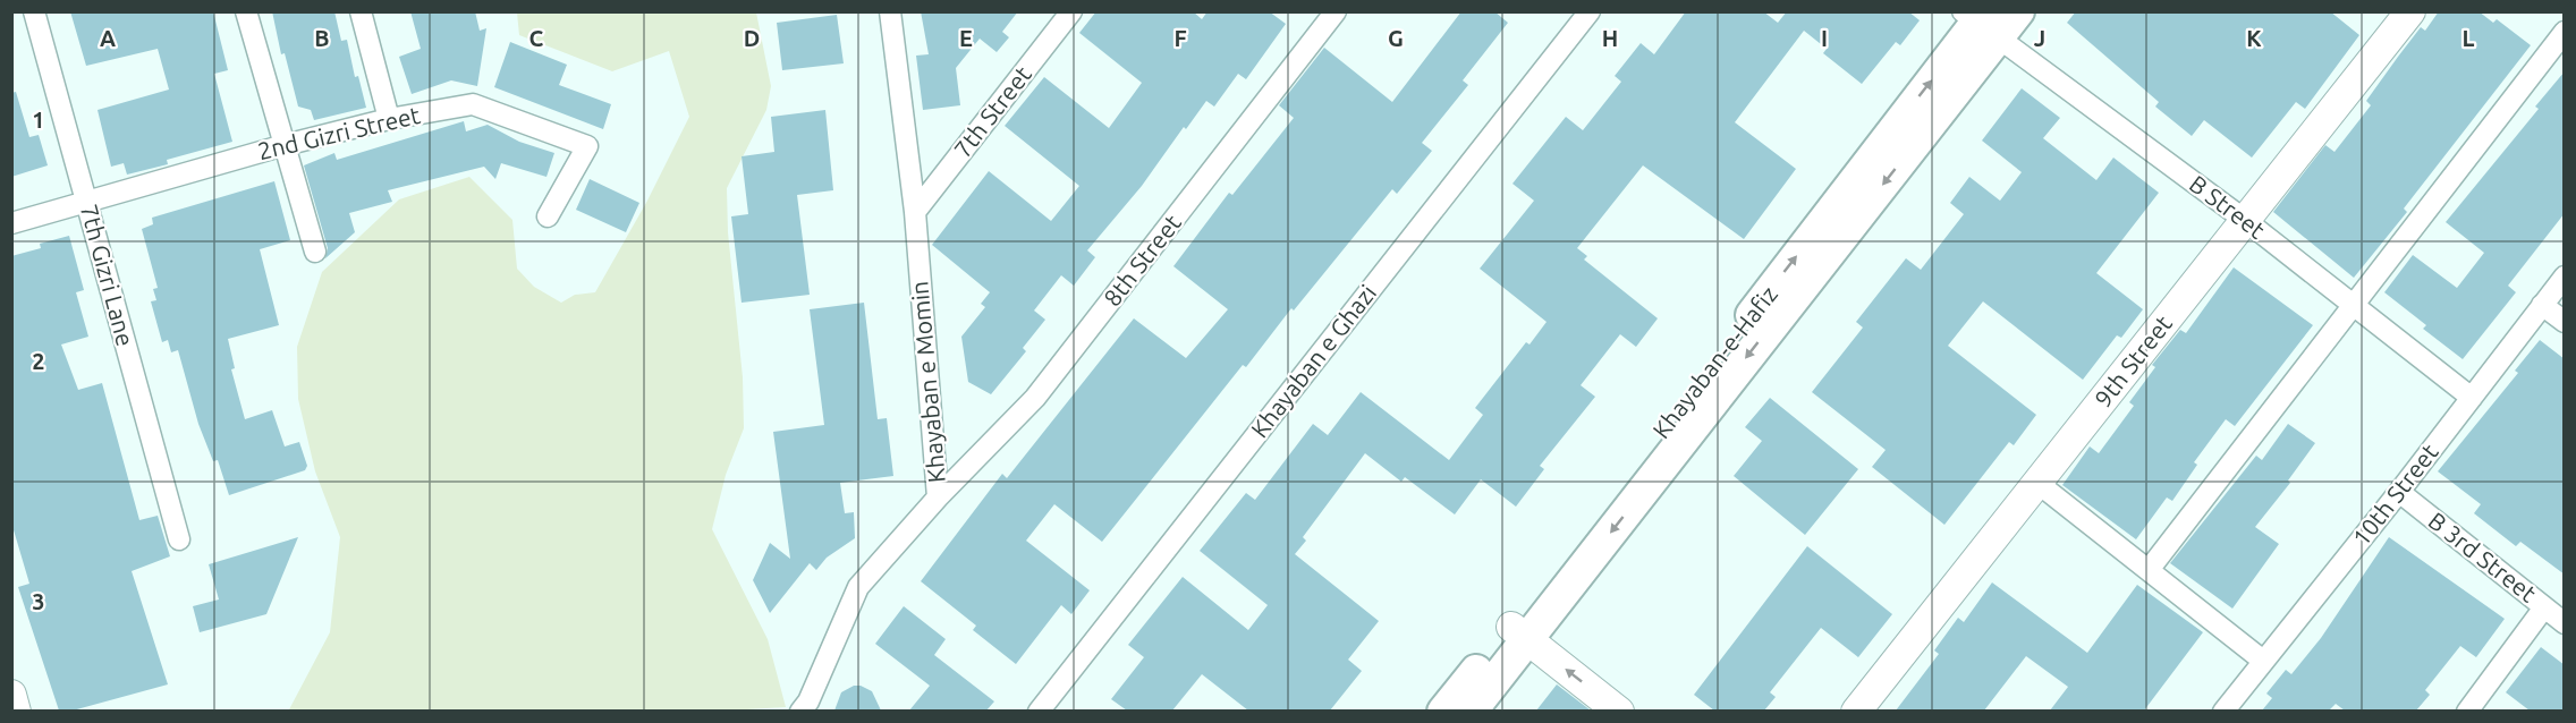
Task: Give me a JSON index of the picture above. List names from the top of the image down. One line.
{"streets":{"main road":["Khayaban-e-Hafiz"],"street":["7th Street","2nd Gizri Street","B Street","8th Street","7th Gizri Lane","Khayaban e Ghazi","9th Street","Khayaban e Momin","10th Street","B 3rd Street"]},"crossings":[["7th Street","Khayaban e Momin"],["2nd Gizri Street","7th Gizri Lane"],["B Street","9th Street"],["B Street","Khayaban-e-Hafiz"],["B Street","10th Street"],["8th Street","Khayaban e Momin"],["10th Street","B 3rd Street"]],"grid":{"columns":["A","B","C","D","E","F","G","H","I","J","K","L"],"rows":["1","2","3"]}}
